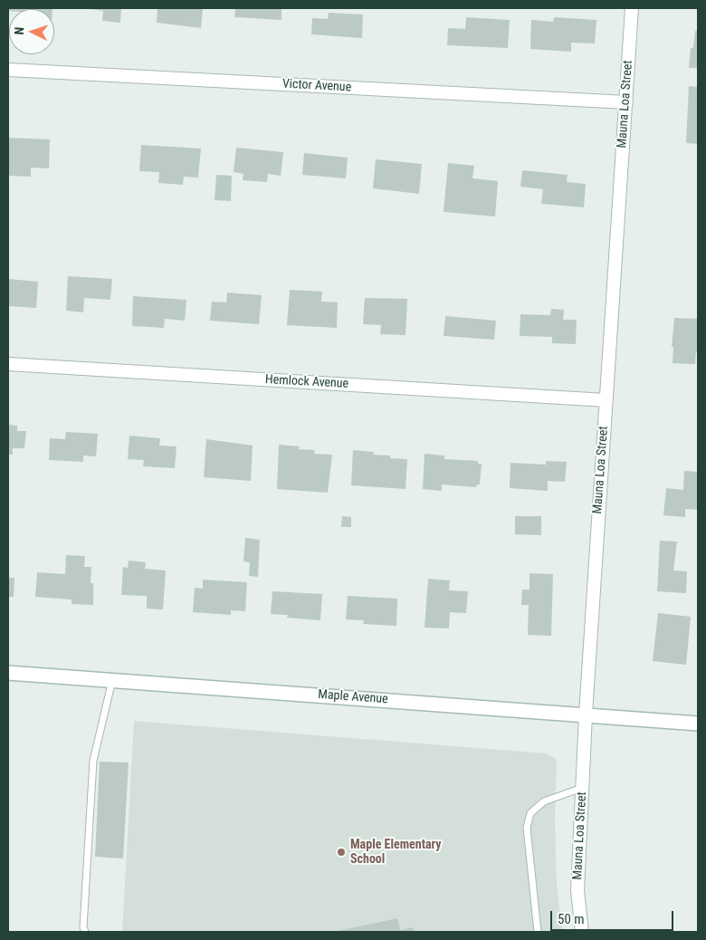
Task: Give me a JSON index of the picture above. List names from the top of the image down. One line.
{"streets":{"street":["Victor Avenue","Mauna Loa Street","Hemlock Avenue","Maple Avenue"]},"crossings":[["Victor Avenue","Mauna Loa Street"],["Mauna Loa Street","Hemlock Avenue"],["Mauna Loa Street","Maple Avenue"]],"places":["Maple Elementary School"],"scale_bar":"50 m","north":"left"}
